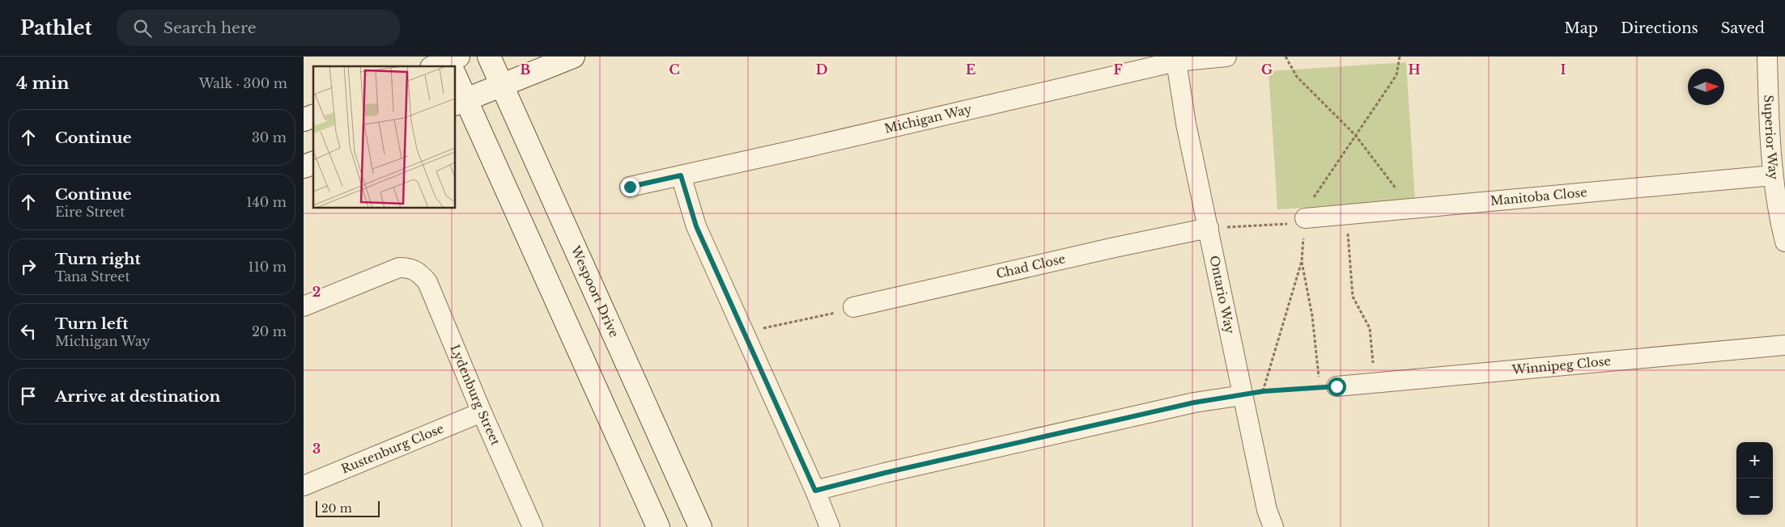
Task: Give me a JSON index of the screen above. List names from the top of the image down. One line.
{"streets":{"main road":["Wespoort Drive"],"street":["Michigan Way","Superior Way","Manitoba Close","Chad Close","Ontario Way","Winnipeg Close","Lydenburg Street","Rustenburg Close"]},"crossings":[["Michigan Way","Ontario Way"],["Superior Way","Manitoba Close"],["Chad Close","Ontario Way"],["Lydenburg Street","Rustenburg Close"]],"scale_bar":"20 m","north":"right","page":{"header":"Pathlet","search":"Search here","nav":["Map","Directions","Saved"],"heading":["4 min","Walk · 300 m"],"list":[["Continue","30 m"],["Continue","Eire Street","140 m"],["Turn right","Tana Street","110 m"],["Turn left","Michigan Way","20 m"],"Arrive at destination"],"map_buttons":["+","−"],"scale":"20 m"},"grid":{"columns":["B","C","D","E","F","G","H","I"],"rows":["2","3"]}}
